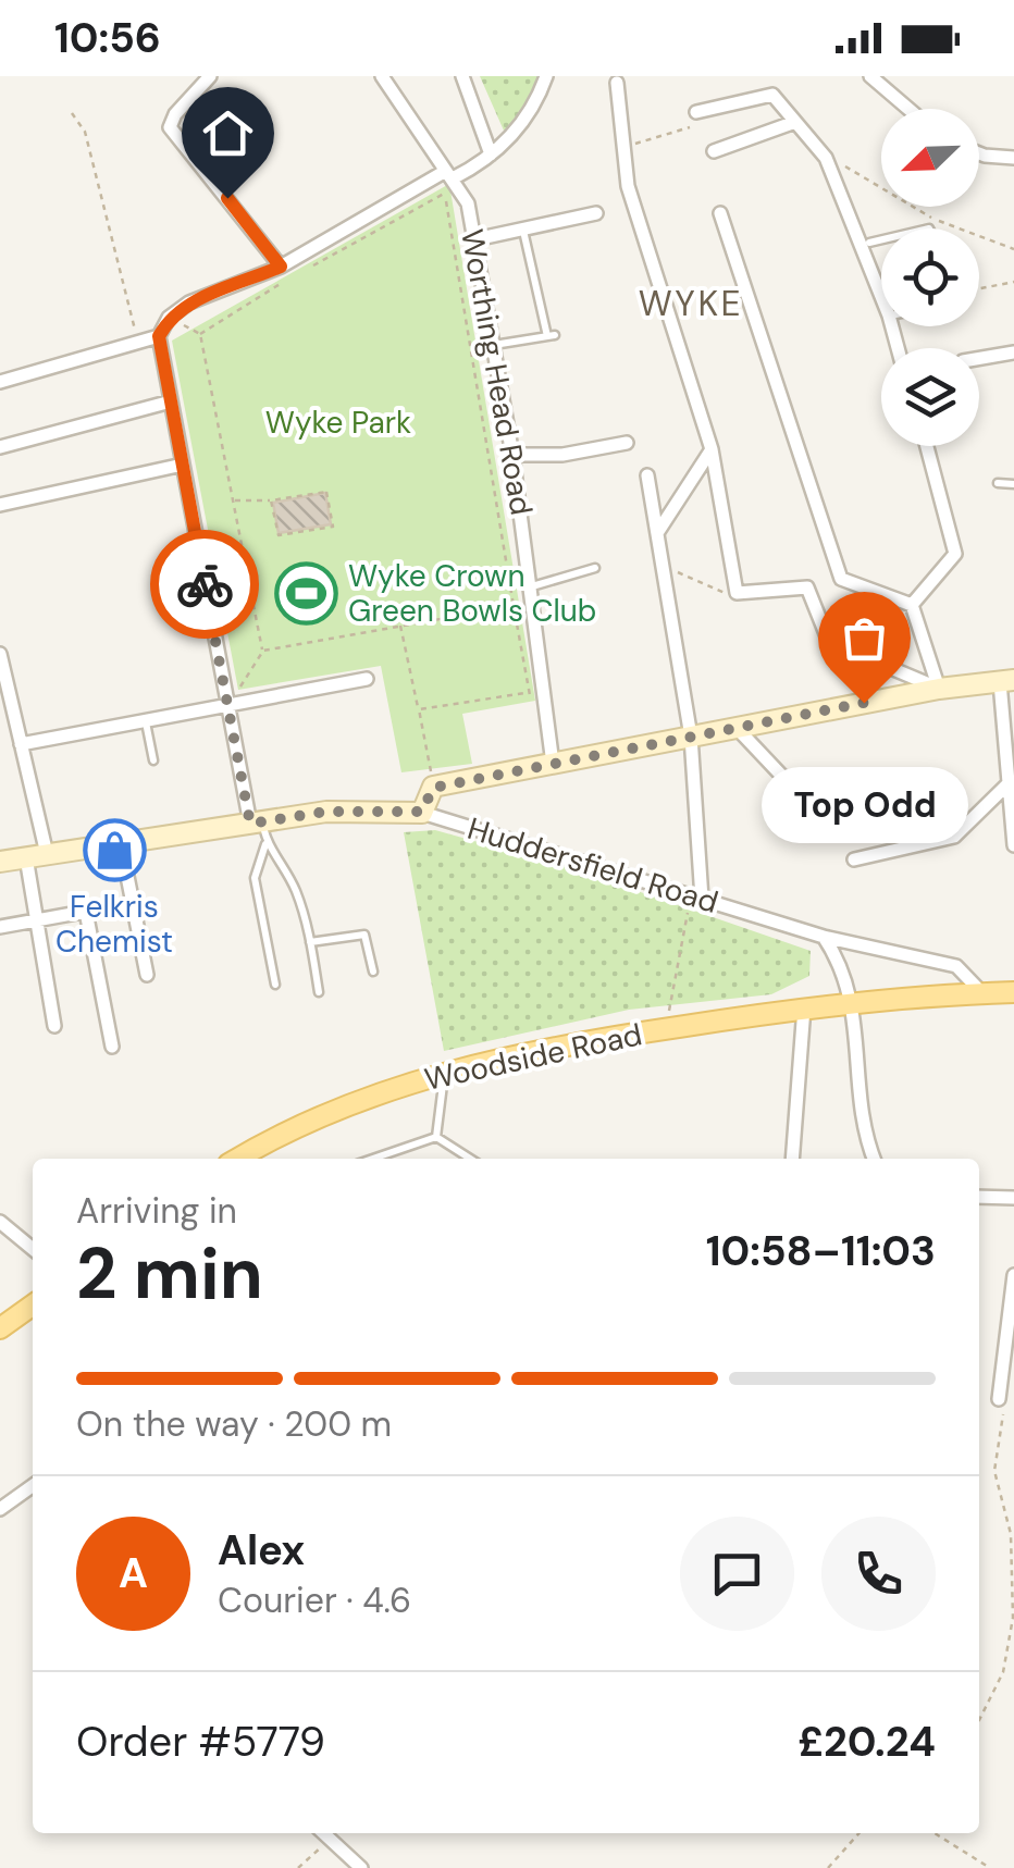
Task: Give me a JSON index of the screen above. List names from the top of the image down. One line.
{"streets":{"main road":["Huddersfield Road","Woodside Road"],"street":["Worthing Head Road"]},"districts":["WYKE"],"parks":["Wyke Park"],"places":{"sports":["Wyke Crown Green Bowls Club"],"other":["Top Odd"],"shop":["Felkris Chemist"]},"north":"bottom left","page":{"status":"10:56","bubble":"Top Odd","heading":["2 min","Arriving in","10:58–11:03"],"panel":["Alex","Courier · 4.6","Order #5779","£20.24"],"bar":"On the way · 200 m","round":"A"}}
